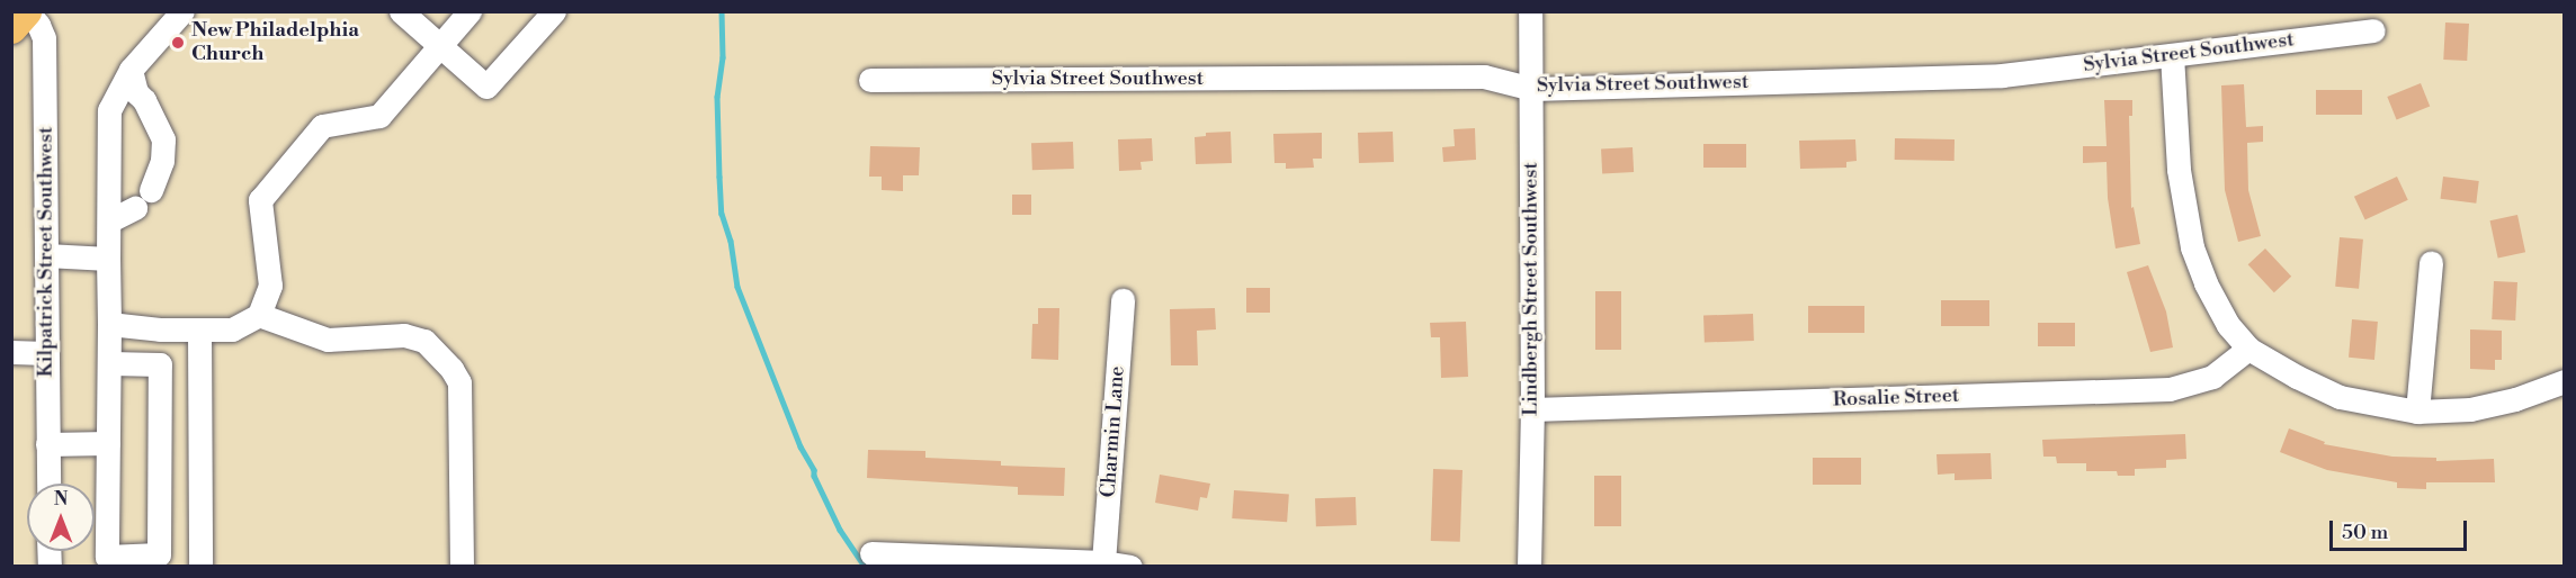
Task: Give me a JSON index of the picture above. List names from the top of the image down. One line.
{"streets":{"street":["Sylvia Street Southwest","Kilpatrick Street Southwest","Lindbergh Street Southwest","Rosalie Street","Charmin Lane"]},"crossings":[["Sylvia Street Southwest","Lindbergh Street Southwest"],["Lindbergh Street Southwest","Rosalie Street"]],"places":["New Philadelphia Church"],"scale_bar":"50 m","north":"top"}
